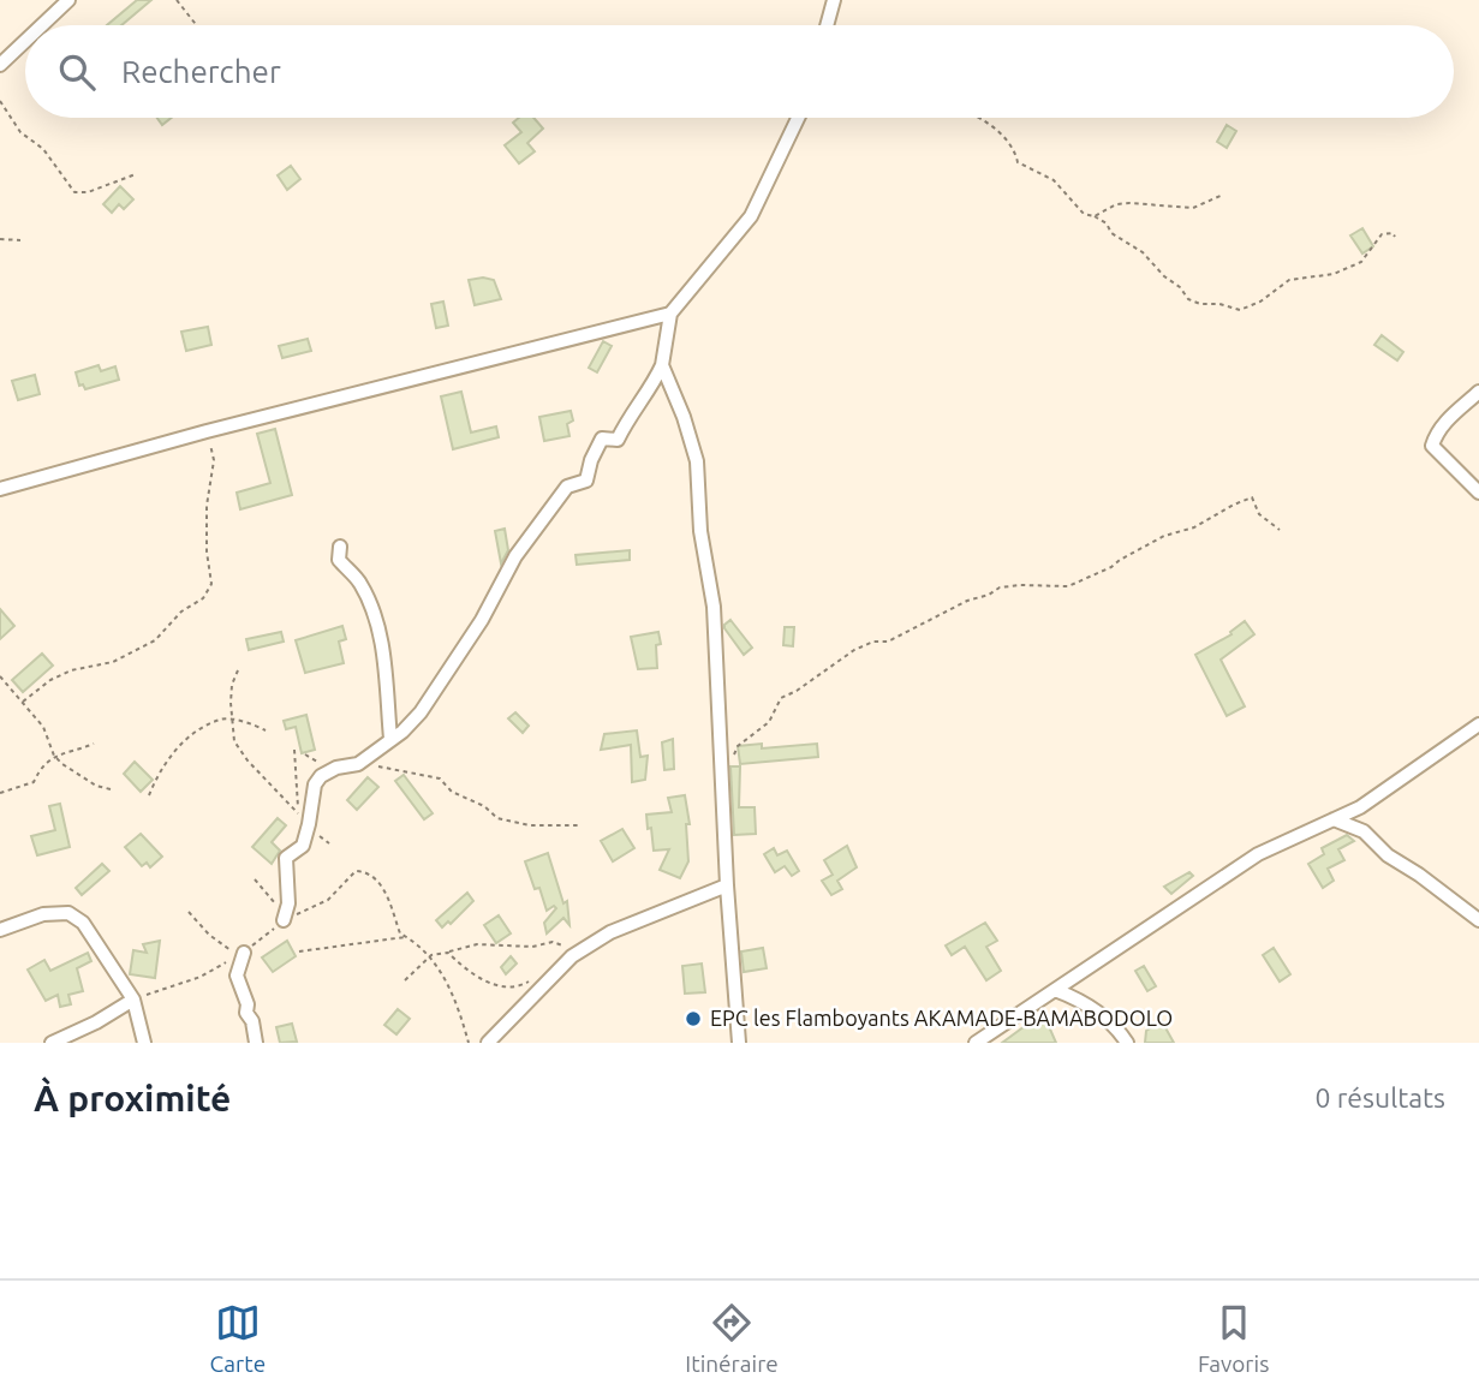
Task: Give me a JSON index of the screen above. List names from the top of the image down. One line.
{"places":["EPC les Flamboyants AKAMADE-BAMABODOLO"],"page":{"search":"Rechercher","heading":["À proximité","0 résultats"],"nav":["Carte","Itinéraire","Favoris"]}}
